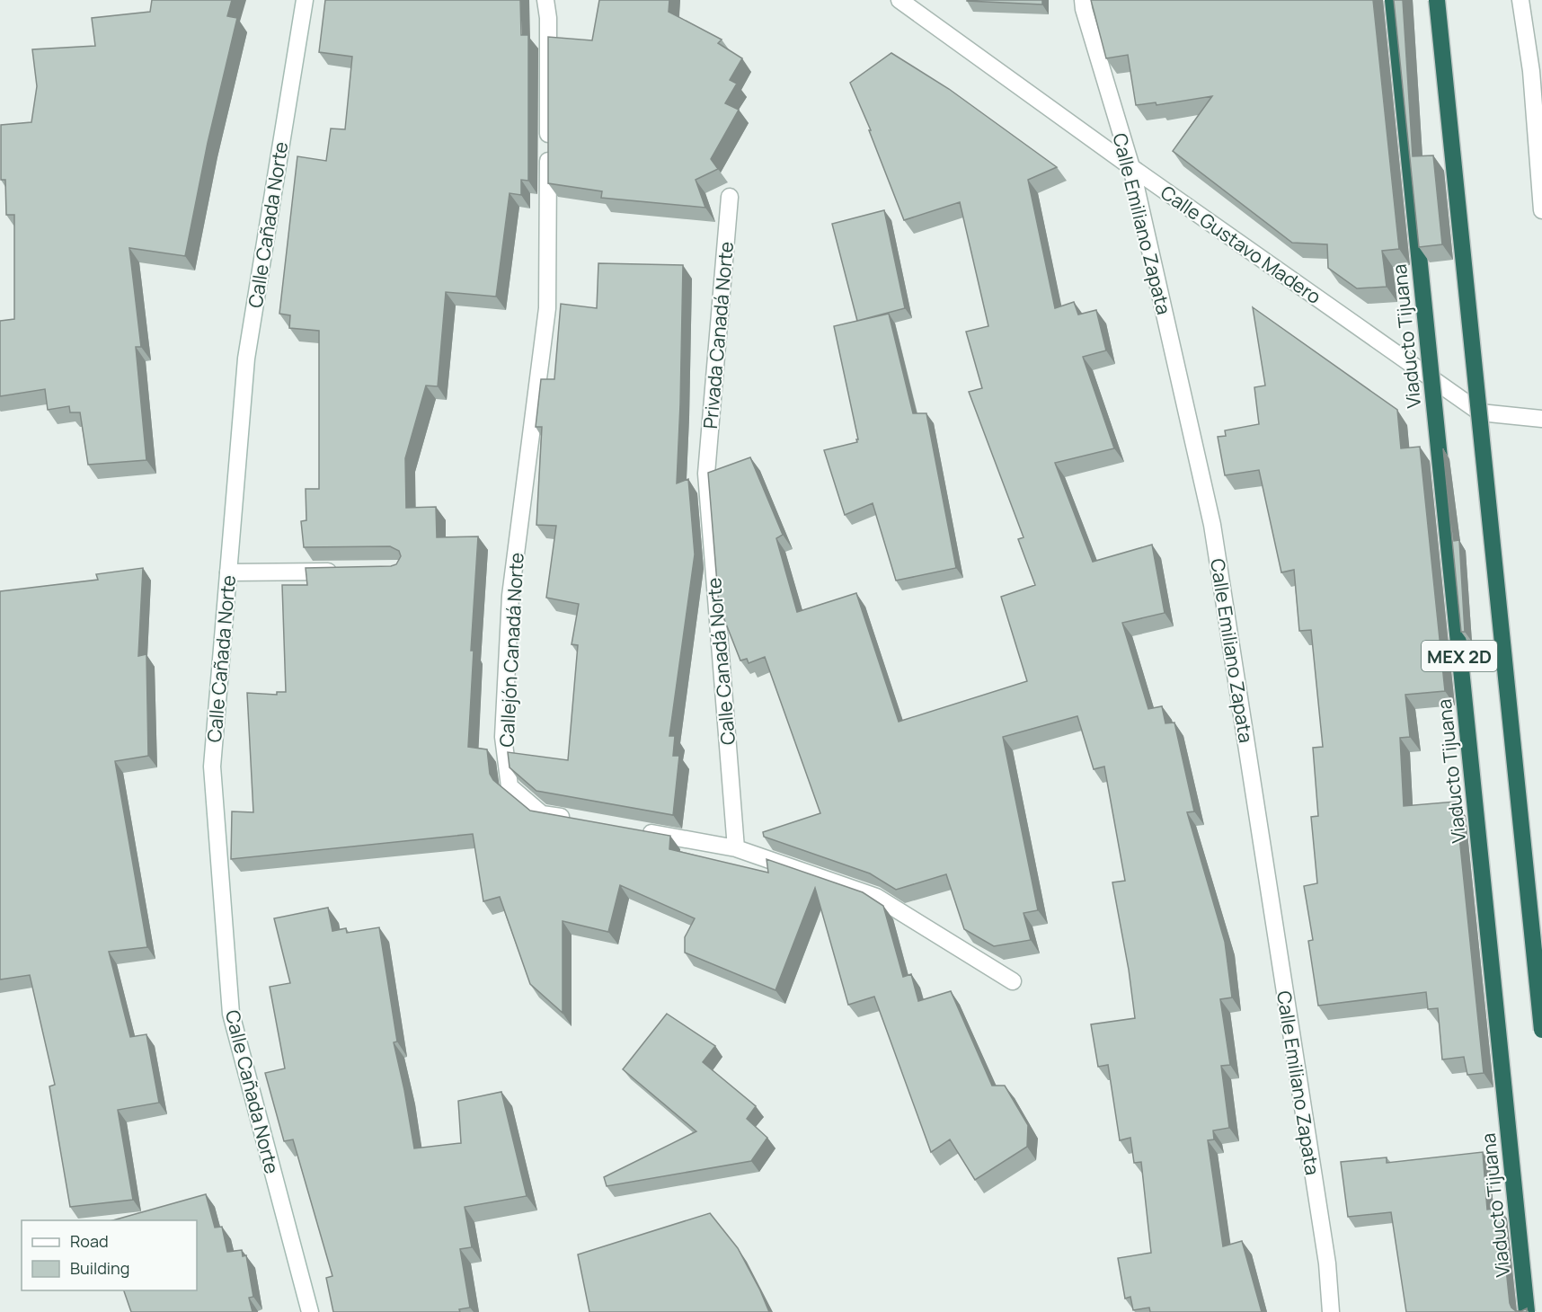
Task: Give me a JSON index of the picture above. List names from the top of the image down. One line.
{"streets":{"highway":["Viaducto Tijuana","MEX 2D"],"street":["Calle Emiliano Zapata","Calle Cañada Norte","Calle Gustavo Madero","Privada Canadá Norte","Callejón Canadá Norte","Calle Canadá Norte"]},"crossings":[["Calle Emiliano Zapata","Calle Gustavo Madero"],["Privada Canadá Norte","Calle Canadá Norte"]],"legend":["Road","Building"]}
